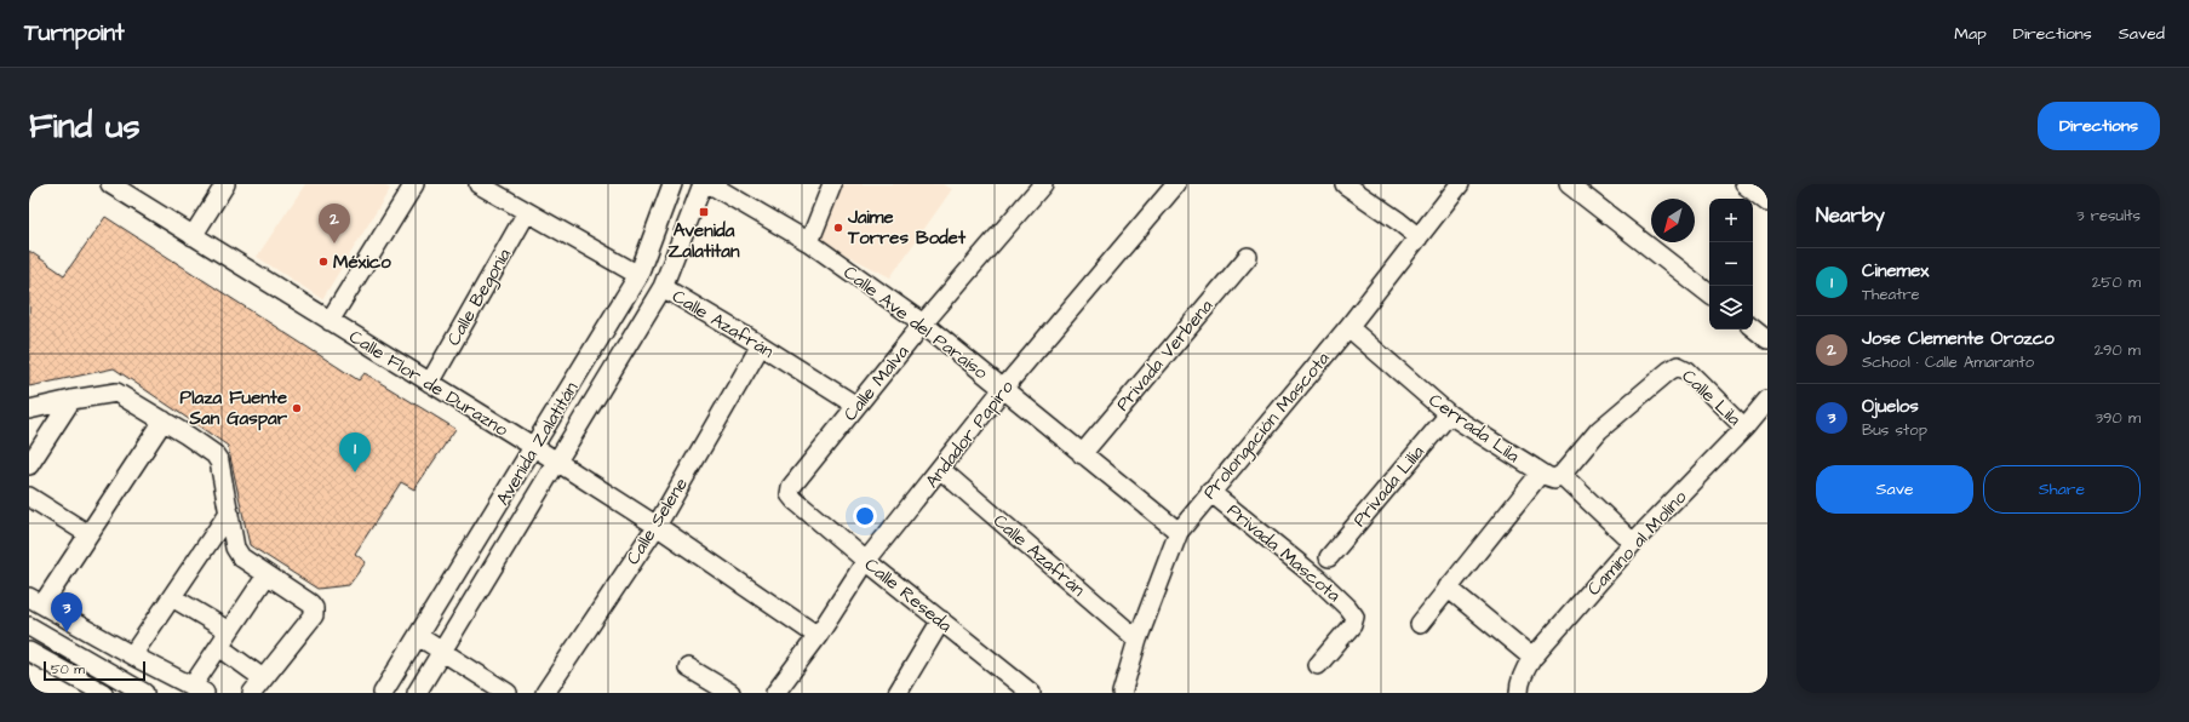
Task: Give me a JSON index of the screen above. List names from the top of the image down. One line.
{"streets":{"street":["Calle Begonia","Calle Ave del Paraíso","Calle Azafrán","Privada Verbena","Calle Flor de Durazno","Calle Malva","Calle Lila","Prolongación Mascota","Cerrada Lila","Andador Papiro","Avenida Zalatitán","Privada Lilia","Calle Selene","Camino al Molino","Privada Mascota","Calle Reseda"]},"crossings":[["Calle Begonia","Calle Flor de Durazno"],["Calle Ave del Paraíso","Privada Verbena"],["Calle Ave del Paraíso","Calle Malva"],["Calle Ave del Paraíso","Prolongación Mascota"],["Calle Ave del Paraíso","Andador Papiro"],["Calle Azafrán","Calle Malva"],["Calle Azafrán","Prolongación Mascota"],["Calle Azafrán","Andador Papiro"],["Calle Azafrán","Avenida Zalatitán"],["Calle Azafrán","Calle Selene"],["Calle Flor de Durazno","Andador Papiro"],["Calle Flor de Durazno","Avenida Zalatitán"],["Calle Flor de Durazno","Calle Selene"],["Calle Malva","Calle Reseda"],["Calle Lila","Cerrada Lila"],["Calle Lila","Camino al Molino"],["Prolongación Mascota","Cerrada Lila"],["Prolongación Mascota","Privada Mascota"],["Cerrada Lila","Privada Lilia"],["Andador Papiro","Calle Reseda"]],"places":{"transit":["Avenida Zalatitan"],"other":["Jaime Torres Bodet","México","Plaza Fuente San Gaspar"]},"scale_bar":"50 m","north":"bottom left","page":{"header":"Turnpoint","nav":["Map","Directions","Saved"],"buttons":["Directions",["Save","Share"]],"title":"Find us","heading":["Nearby","3 results"],"map_buttons":["+","−"],"pins":["2","1","3"],"list":[{"mark":"1","name":"Cinemex","note":"Theatre","value":"250 m"},{"mark":"2","name":"Jose Clemente Orozco","note":"School · Calle Amaranto","value":"290 m"},{"mark":"3","name":"Ojuelos","note":"Bus stop","value":"390 m"}],"scale":"50 m"}}
